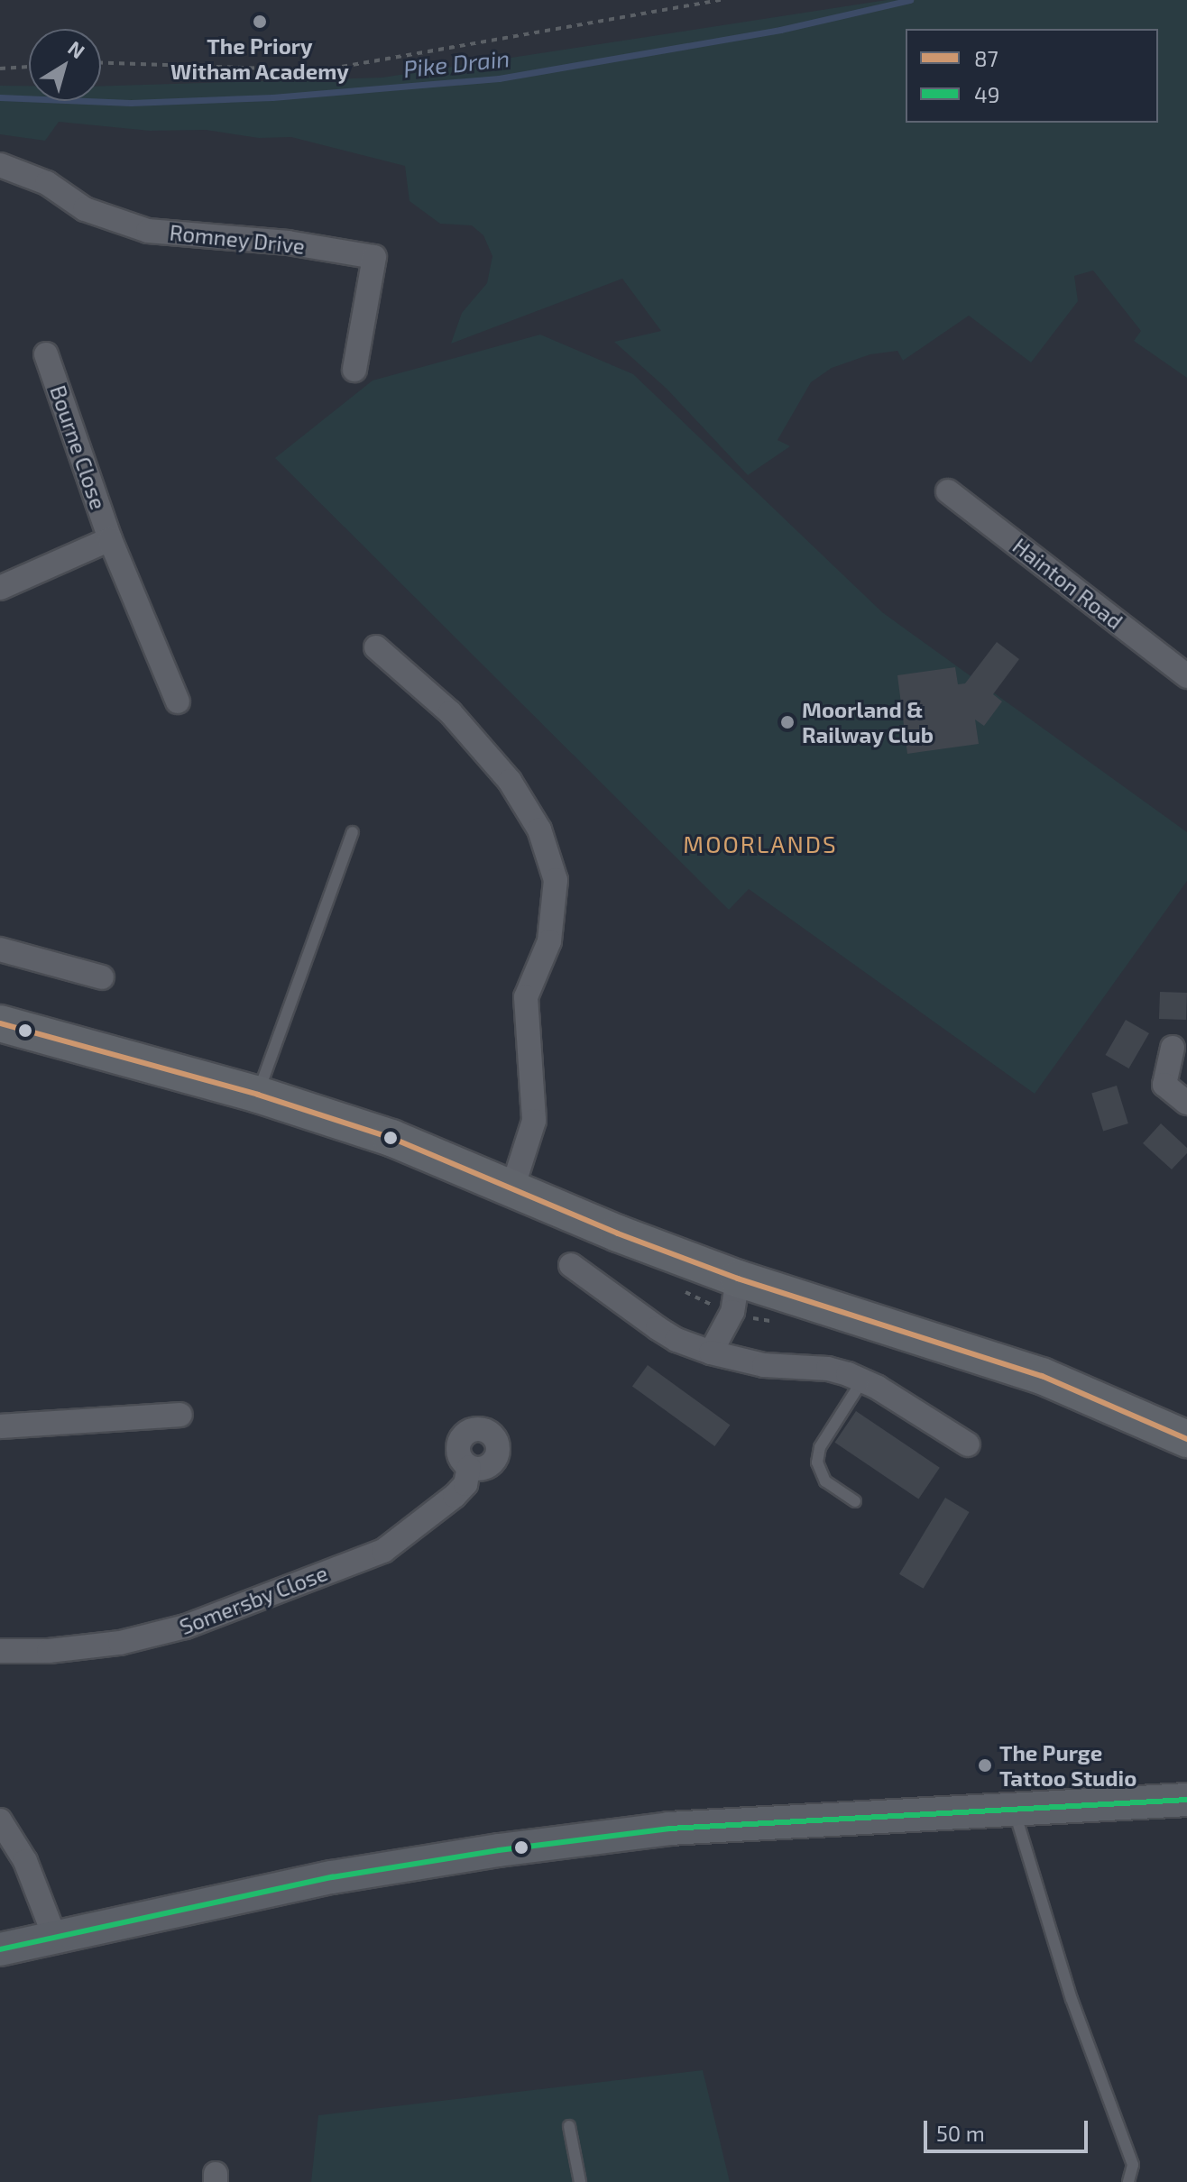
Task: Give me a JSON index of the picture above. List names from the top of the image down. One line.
{"streets":{"street":["Romney Drive","Bourne Close","Hainton Road","Somersby Close"]},"districts":["MOORLANDS"],"water":["Pike Drain"],"places":["The Priory Witham Academy","Moorland & Railway Club","The Purge Tattoo Studio"],"lines":["transit line 87","transit line 49"],"legend":["87","49"],"scale_bar":"50 m","north":"top right"}
